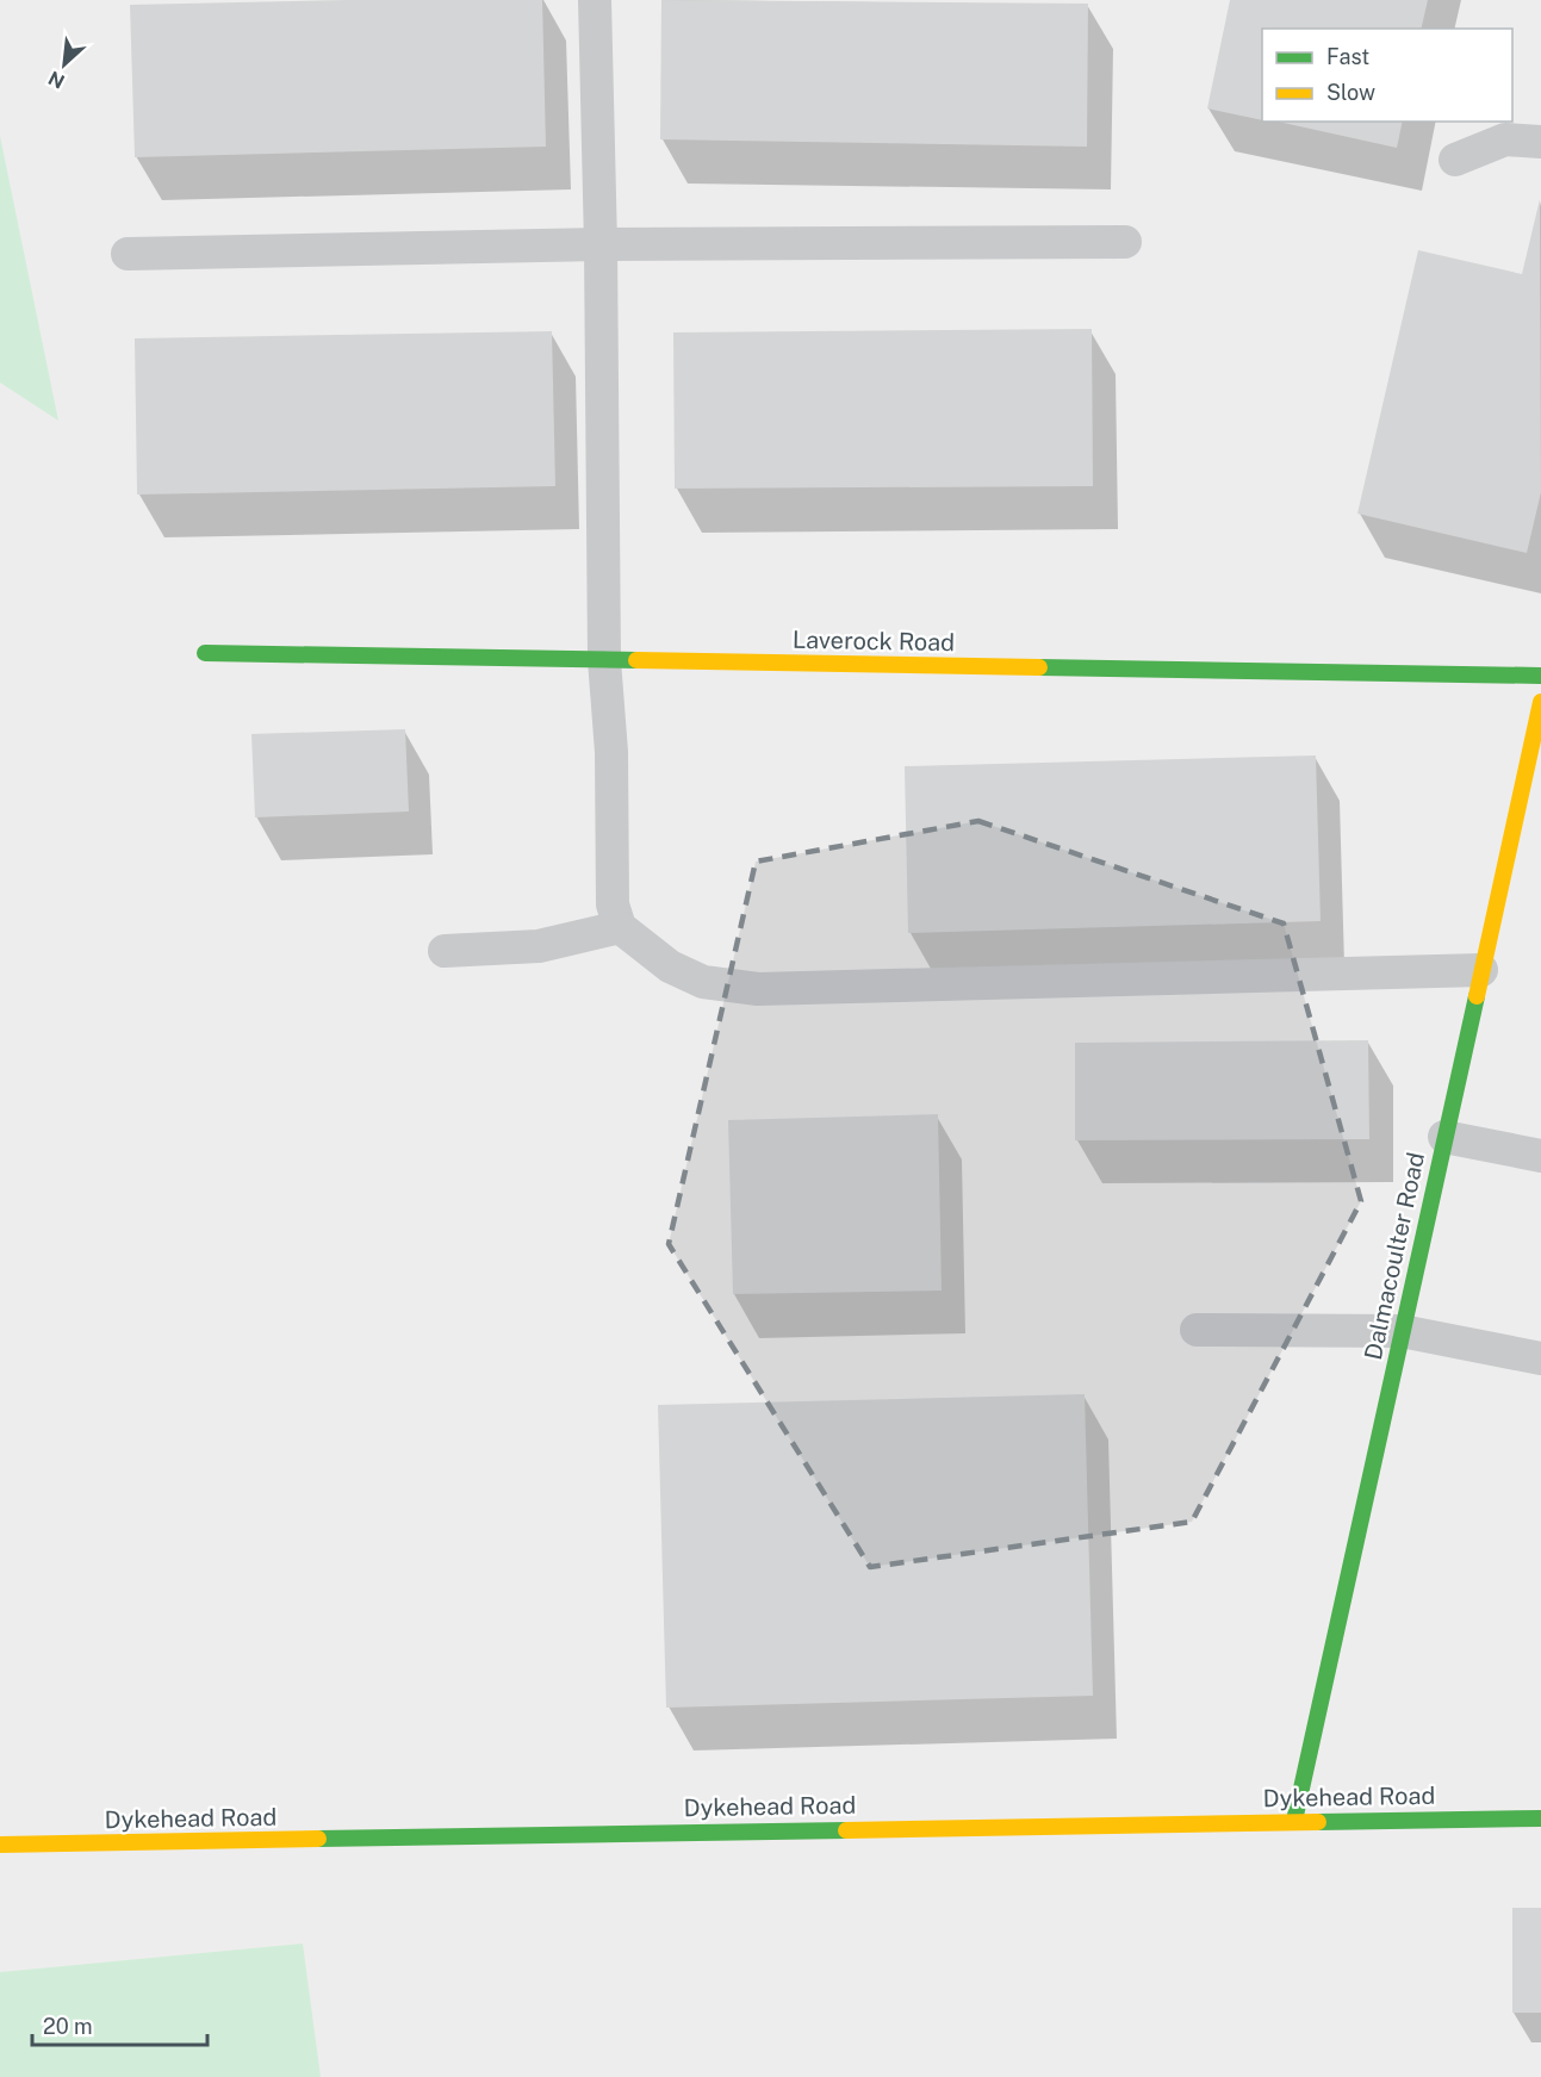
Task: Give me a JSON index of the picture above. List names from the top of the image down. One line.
{"streets":{"street":["Laverock Road","Dalmacoulter Road","Dykehead Road"]},"crossings":[["Dalmacoulter Road","Dykehead Road"]],"legend":["Fast","Slow"],"scale_bar":"20 m","north":"bottom left"}
